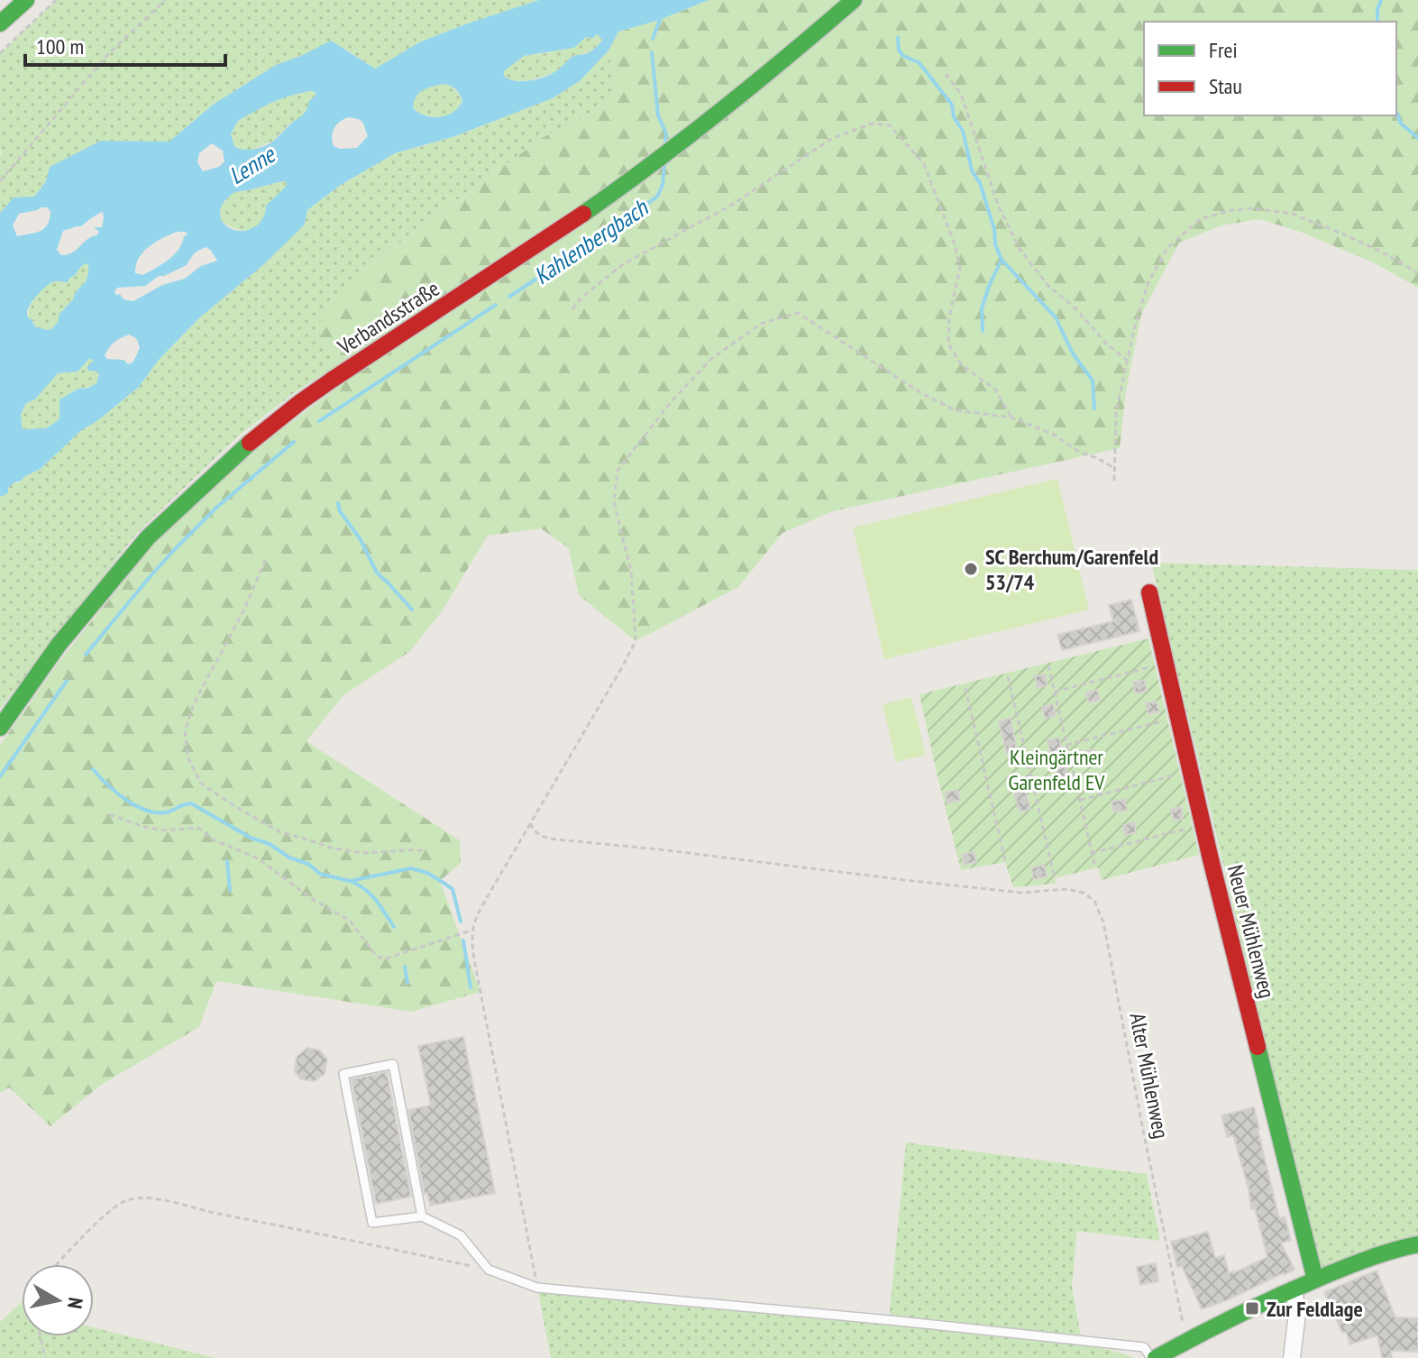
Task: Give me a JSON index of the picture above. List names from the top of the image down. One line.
{"streets":{"main road":["Verbandsstraße","Neuer Mühlenweg"],"path":["Alter Mühlenweg"]},"water":["Lenne","Kahlenbergbach"],"parks":["Kleingärtner Garenfeld EV"],"places":{"other":["SC Berchum/Garenfeld 53/74"],"transit":["Zur Feldlage"]},"legend":["Frei","Stau"],"scale_bar":"100 m","north":"right"}
